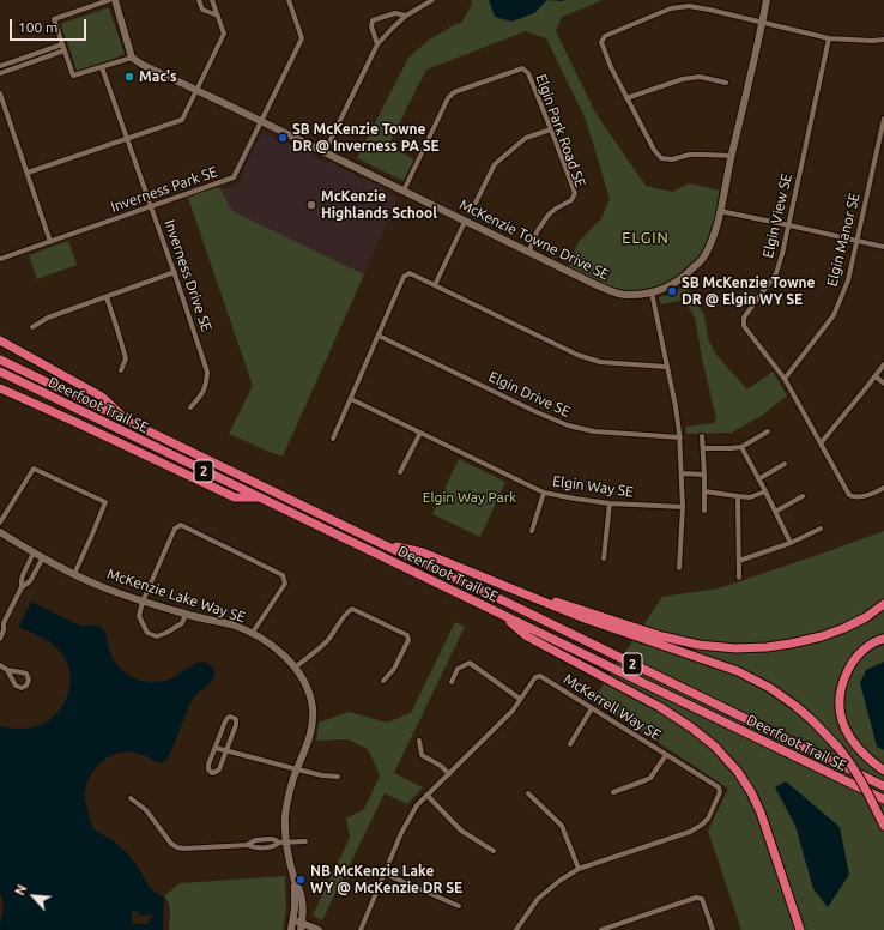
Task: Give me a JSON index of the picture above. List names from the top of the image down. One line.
{"streets":{"highway":["Deerfoot Trail SE","2"],"street":["Elgin Park Road SE","Inverness Park SE","Elgin View SE","McKenzie Towne Drive SE","Elgin Manor SE","Inverness Drive SE","Elgin Drive SE","Elgin Way SE","McKenzie Lake Way SE","McKerrell Way SE"]},"crossings":[["Elgin Park Road SE","McKenzie Towne Drive SE"],["Inverness Park SE","McKenzie Towne Drive SE"],["Inverness Park SE","Inverness Drive SE"],["Elgin View SE","Elgin Manor SE"]],"districts":["ELGIN"],"parks":["Elgin Way Park"],"places":["Mac's","SB McKenzie Towne DR @ Inverness PA SE","McKenzie Highlands School","SB McKenzie Towne DR @ Elgin WY SE","NB McKenzie Lake WY @ McKenzie DR SE"],"scale_bar":"100 m","north":"top left"}
